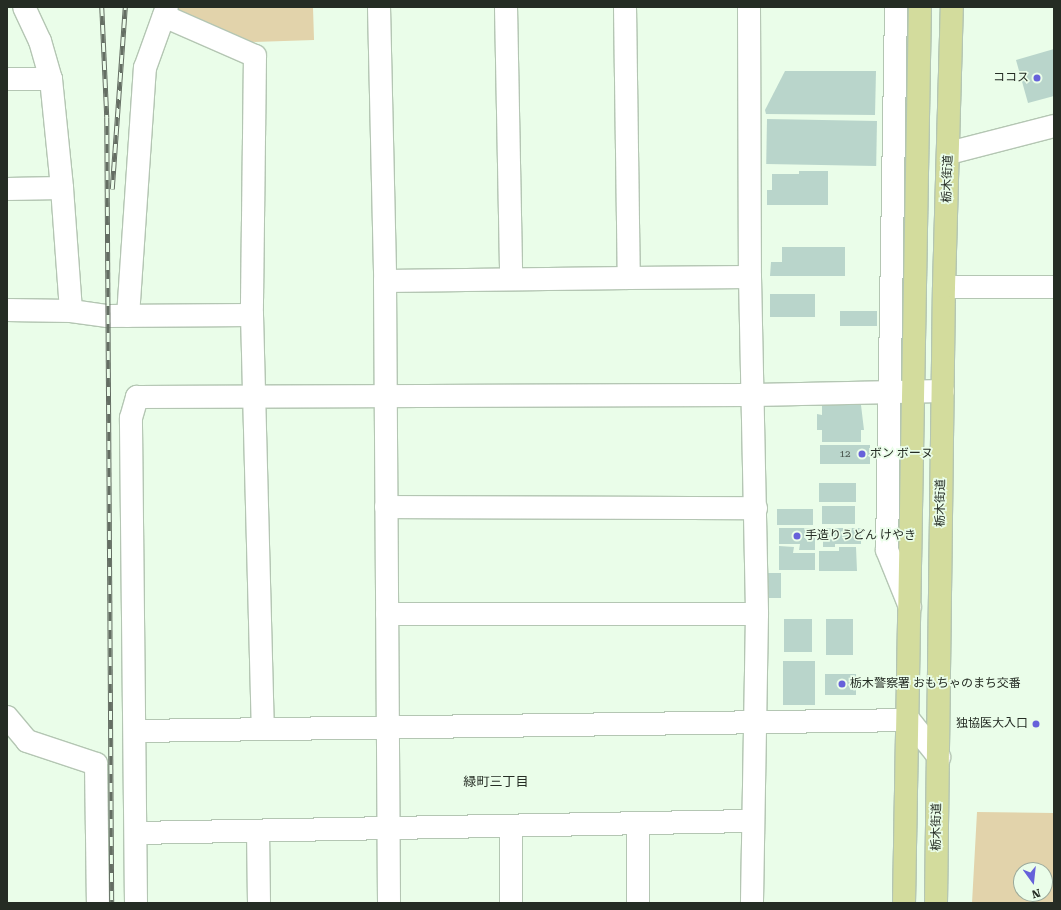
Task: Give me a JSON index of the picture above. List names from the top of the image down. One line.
{"streets":{"main road":["栃木街道"]},"districts":["緑町三丁目"],"places":["ココス","ボン ボーヌ","手造りうどん けやき","栃木警察署 おもちゃのまち交番","独協医大入口"],"house_numbers":["12"],"north":"bottom"}
